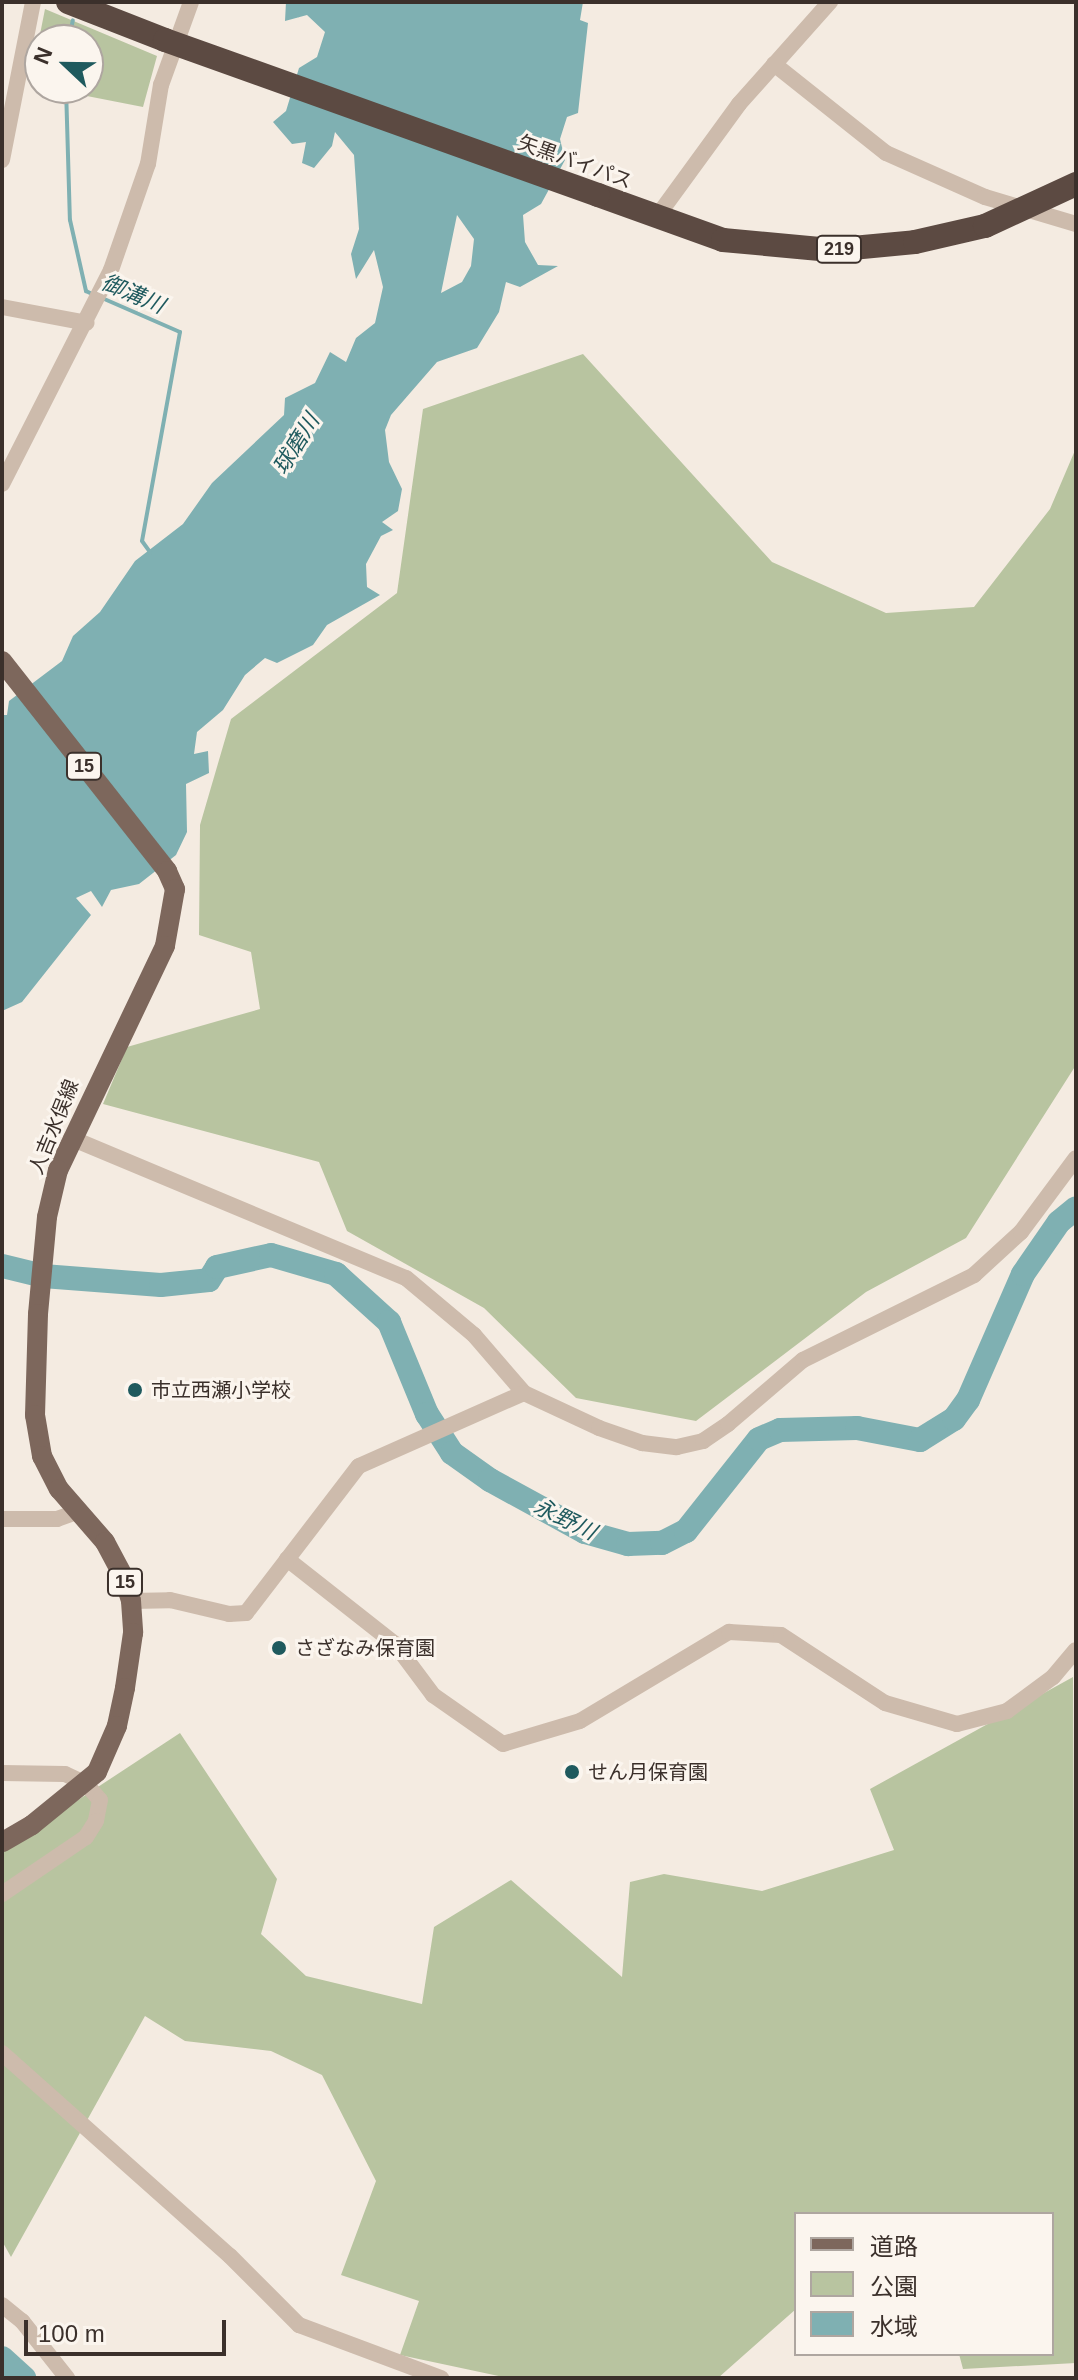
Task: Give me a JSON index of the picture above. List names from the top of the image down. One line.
{"streets":{"highway":["矢黒バイパス","219"],"main road":["15","人吉水俣線"]},"water":["御溝川","球磨川","永野川"],"places":["市立西瀬小学校","さざなみ保育園","せん月保育園"],"legend":["道路","公園","水域"],"scale_bar":"100 m","north":"left"}
